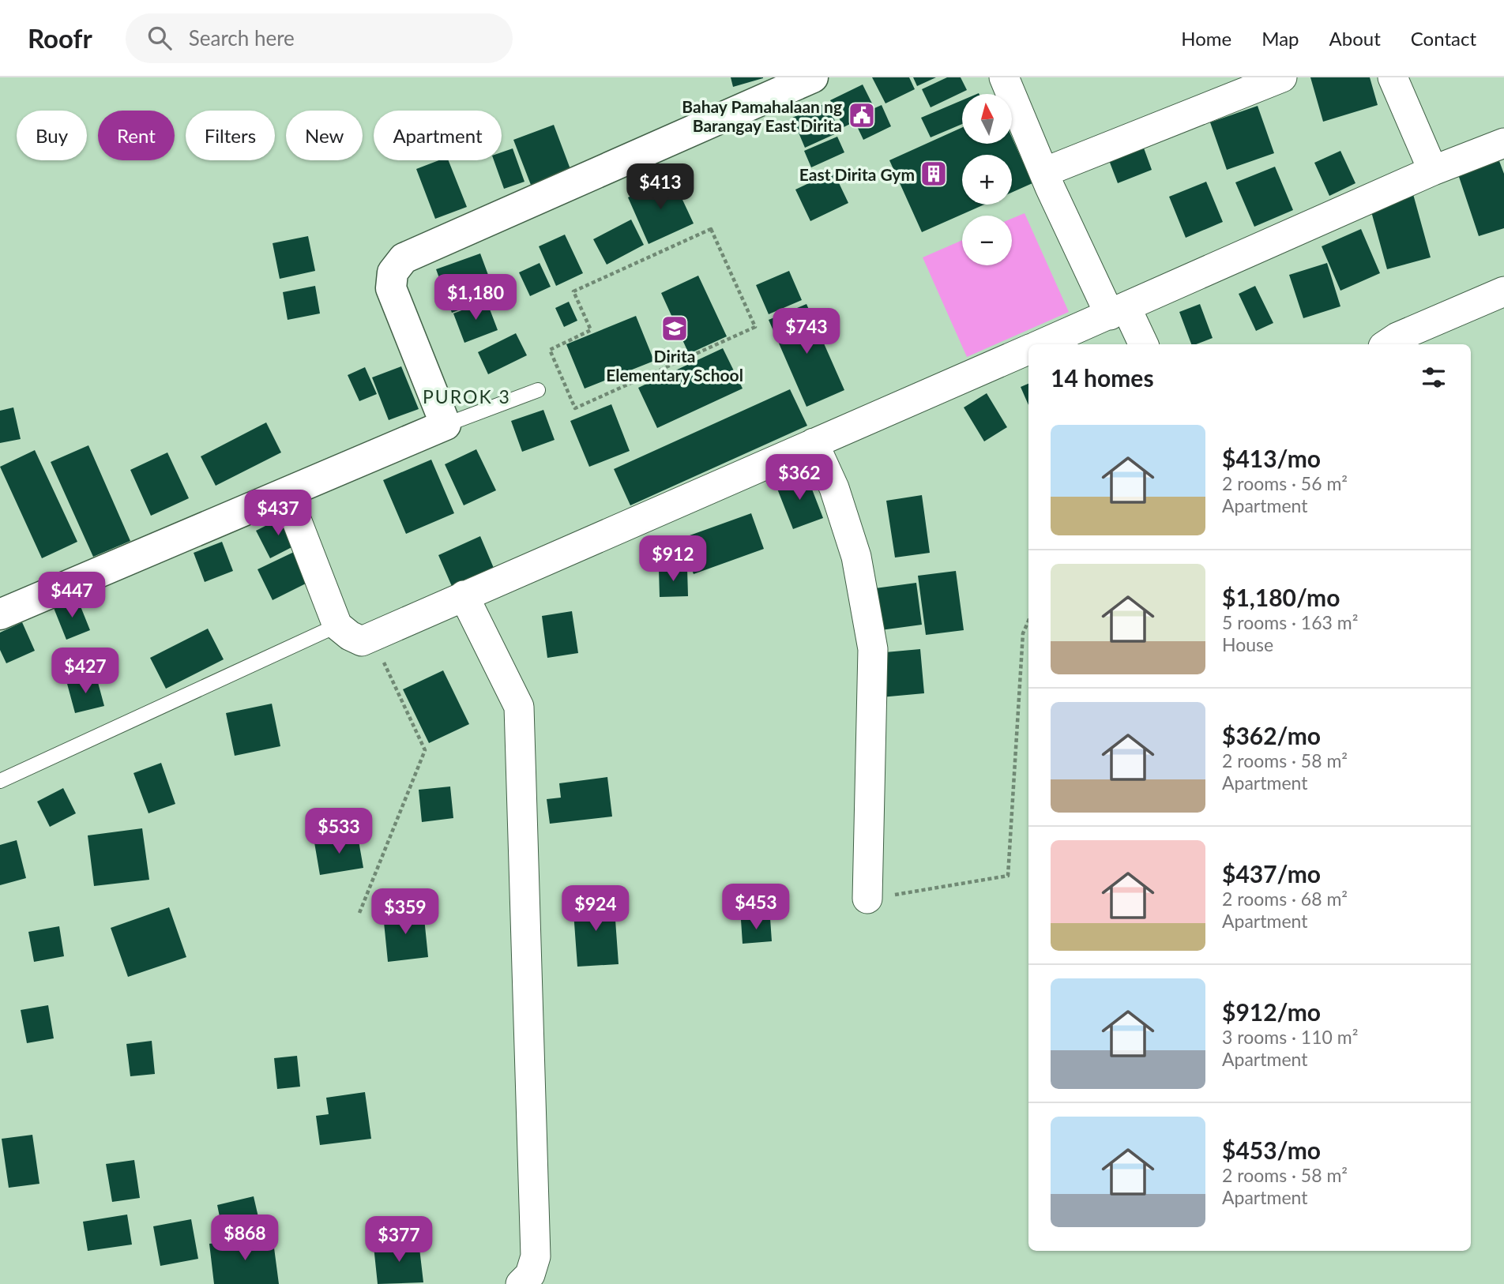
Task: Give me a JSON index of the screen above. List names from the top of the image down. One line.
{"districts":["PUROK 3"],"places":{"public building":["Bahay Pamahalaan ng Barangay East Dirita"],"building":["East Dirita Gym"],"school or university":["Dirita Elementary School"]},"north":"top","page":{"header":"Roofr","search":"Search here","nav":["Home","Map","About","Contact"],"map_buttons":["+","−"],"chip":["Buy","Rent","Filters","New","Apartment"],"price":["$413","$1,180","$743","$362","$437","$912","$447","$427","$533","$453","$924","$359","$868","$377"],"heading":"14 homes","list":[{"name":"$413/mo","note":"2 rooms · 56 m² · Apartment"},{"name":"$1,180/mo","note":"5 rooms · 163 m² · House"},{"name":"$362/mo","note":"2 rooms · 58 m² · Apartment"},{"name":"$437/mo","note":"2 rooms · 68 m² · Apartment"},{"name":"$912/mo","note":"3 rooms · 110 m² · Apartment"},{"name":"$453/mo","note":"2 rooms · 58 m² · Apartment"}]}}
